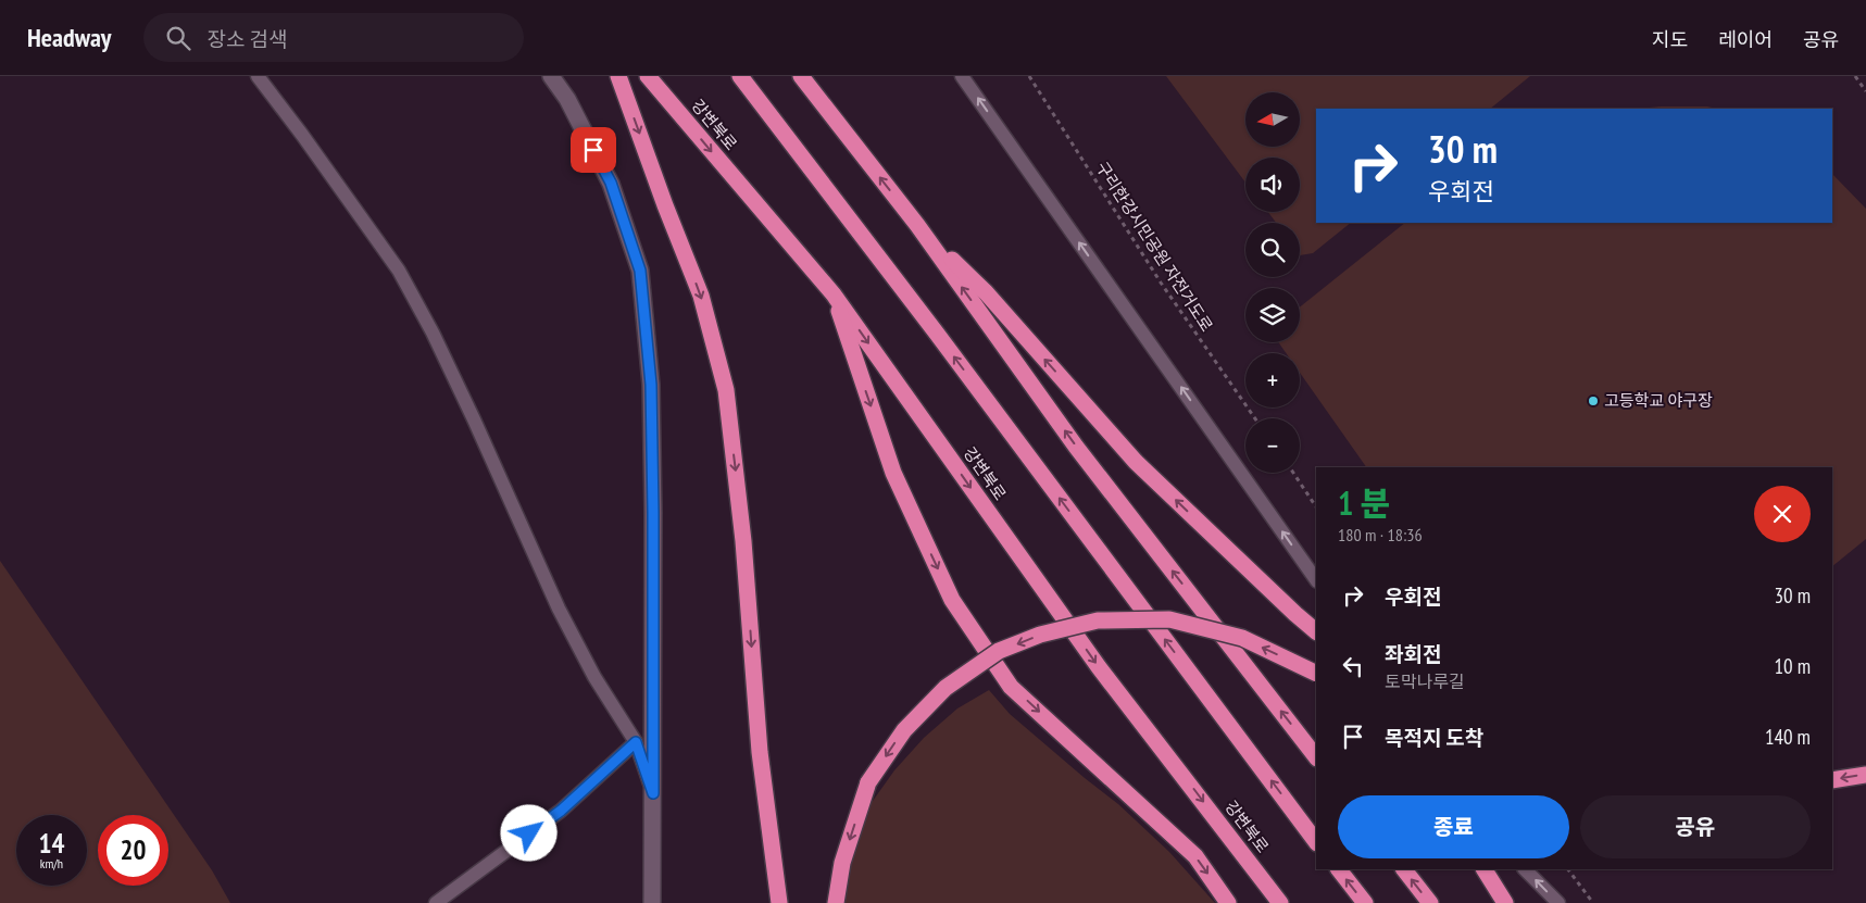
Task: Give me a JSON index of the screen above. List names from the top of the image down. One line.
{"streets":{"highway":["강변북로"],"path":["구리한강시민공원 자전거도로"]},"places":["고등학교 야구장"],"north":"left","page":{"header":"Headway","search":"장소 검색","nav":["지도","레이어","공유"],"map_buttons":["+","−"],"turn":["30 m","우회전"],"heading":["1 분","180 m · 18:36"],"list":[{"name":"우회전","value":"30 m"},{"name":"좌회전","note":"토막나루길","value":"10 m"},{"name":"목적지 도착","value":"140 m"}],"buttons":["종료","공유"],"speed":"14 km/h","limit":"20"}}
